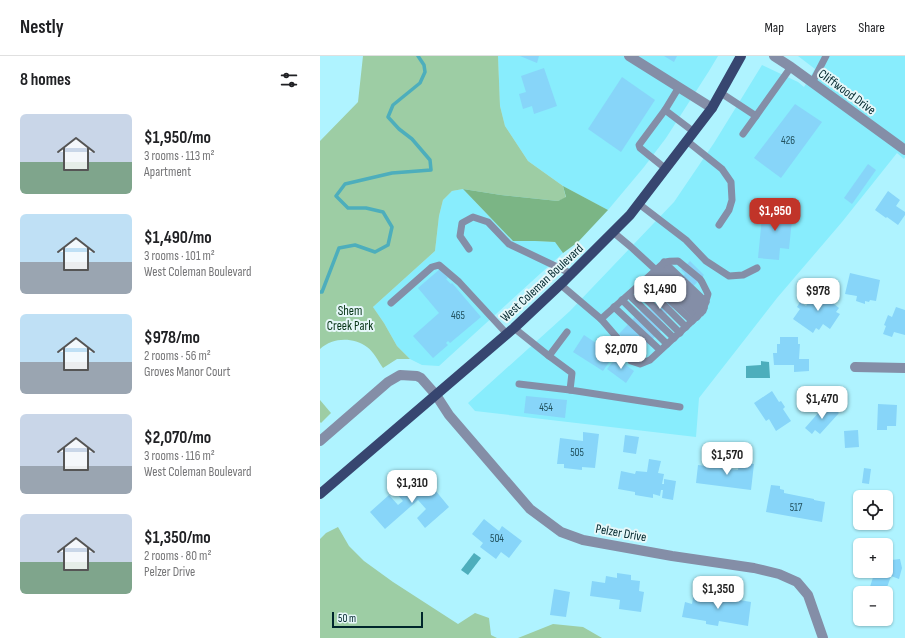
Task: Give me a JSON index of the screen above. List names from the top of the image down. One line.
{"streets":{"main road":["West Coleman Boulevard"],"street":["Cliffwood Drive","Pelzer Drive"]},"crossings":[["West Coleman Boulevard","Pelzer Drive"]],"parks":["Shem Creek Park"],"house_numbers":["426","465","454","505","517","504"],"scale_bar":"50 m","page":{"header":"Nestly","nav":["Map","Layers","Share"],"heading":"8 homes","list":[{"name":"$1,950/mo","note":"3 rooms · 113 m² · Apartment"},{"name":"$1,490/mo","note":"3 rooms · 101 m² · West Coleman Boulevard"},{"name":"$978/mo","note":"2 rooms · 56 m² · Groves Manor Court"},{"name":"$2,070/mo","note":"3 rooms · 116 m² · West Coleman Boulevard"},{"name":"$1,350/mo","note":"2 rooms · 80 m² · Pelzer Drive"}],"price":["$1,950","$1,490","$978","$2,070","$1,470","$1,570","$1,310","$1,350"],"map_buttons":["+","−"],"scale":"50 m"}}
